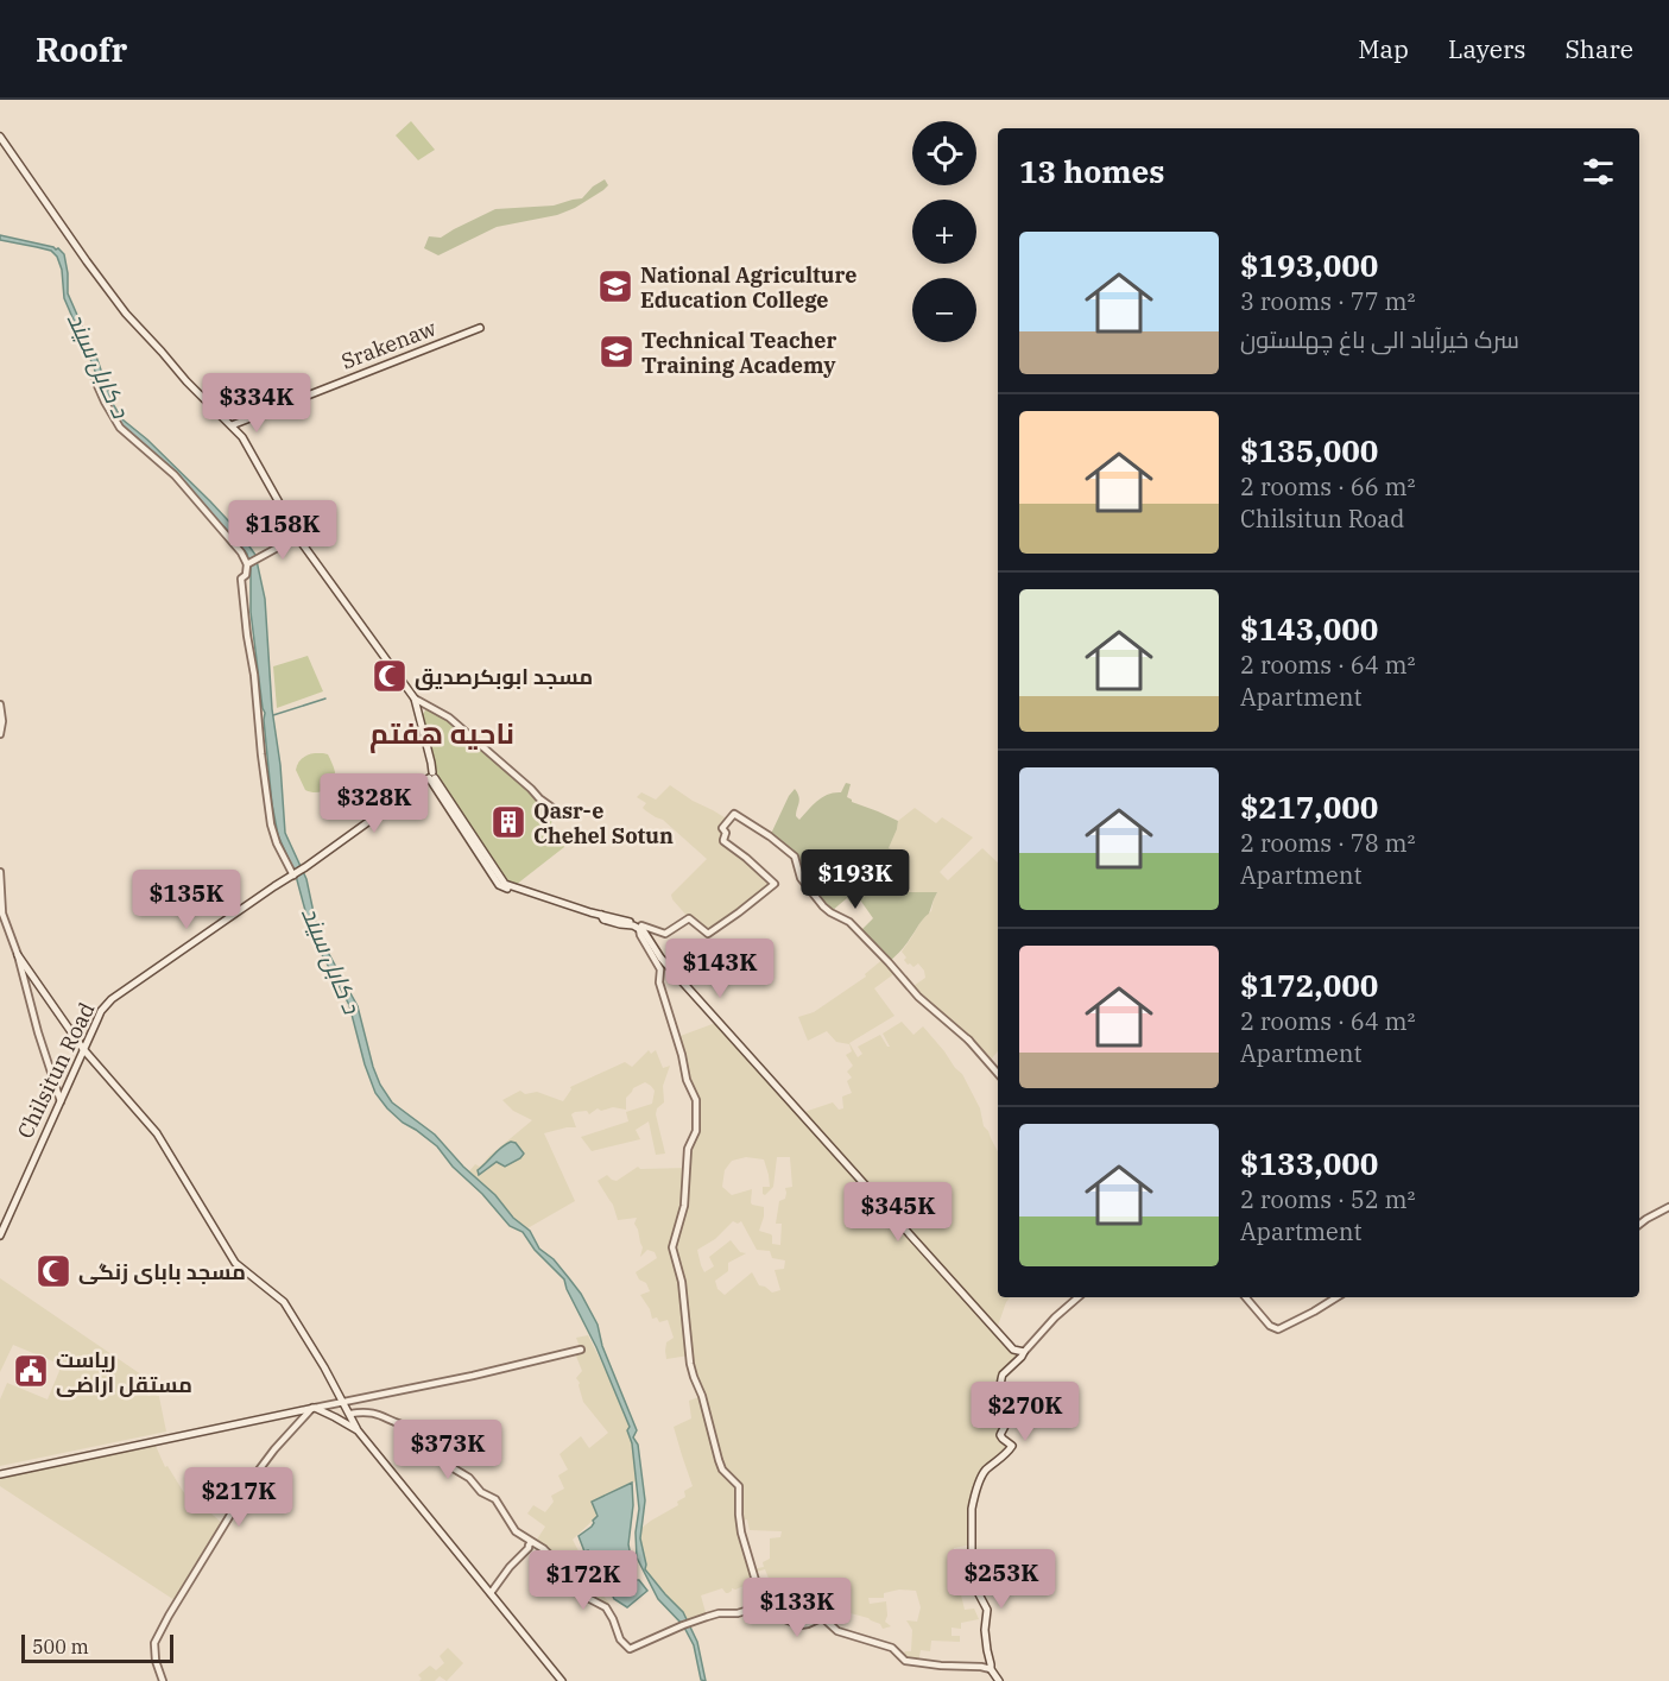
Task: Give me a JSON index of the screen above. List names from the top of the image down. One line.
{"streets":{"main road":["Srakenaw","Chilsitun Road"]},"districts":["ناحیه هفتم"],"water":["د کابل سيند"],"places":{"school or university":["National Agriculture Education College","Technical Teacher Training Academy"],"mosque":["مسجد ابوبکرصدیق","مسجد بابای زنگی"],"building":["Qasr-e Chehel Sotun"],"public building":["ریاست مستقل اراضی"]},"scale_bar":"500 m","page":{"header":"Roofr","nav":["Map","Layers","Share"],"map_buttons":["+","−"],"heading":"13 homes","list":[{"name":"$193,000","note":"3 rooms · 77 m² · سرک خیرآباد الی باغ چهلستون"},{"name":"$135,000","note":"2 rooms · 66 m² · Chilsitun Road"},{"name":"$143,000","note":"2 rooms · 64 m² · Apartment"},{"name":"$217,000","note":"2 rooms · 78 m² · Apartment"},{"name":"$172,000","note":"2 rooms · 64 m² · Apartment"},{"name":"$133,000","note":"2 rooms · 52 m² · Apartment"}],"price":["$334K","$158K","$328K","$193K","$135K","$143K","$345K","$270K","$373K","$217K","$253K","$172K","$133K"],"scale":"500 m"}}
